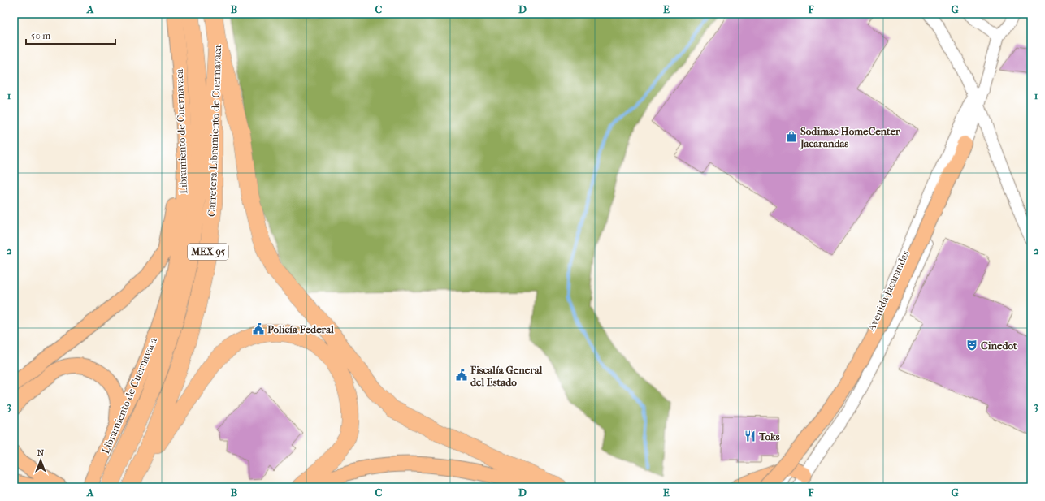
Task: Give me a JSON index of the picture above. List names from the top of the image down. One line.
{"streets":{"highway":["Carretera Libramiento de Cuernavaca","MEX 95"],"main road":["Libramiento de Cuernavaca"],"street":["Avenida Jacarandas"]},"places":{"shop":["Sodimac HomeCenter Jacarandas"],"public building":["Policía Federal","Fiscalía General del Estado"],"theatre":["Cinedot"],"restaurant":["Toks"]},"scale_bar":"50 m","north":"top","grid":{"columns":["A","B","C","D","E","F","G"],"rows":["1","2","3"]}}
